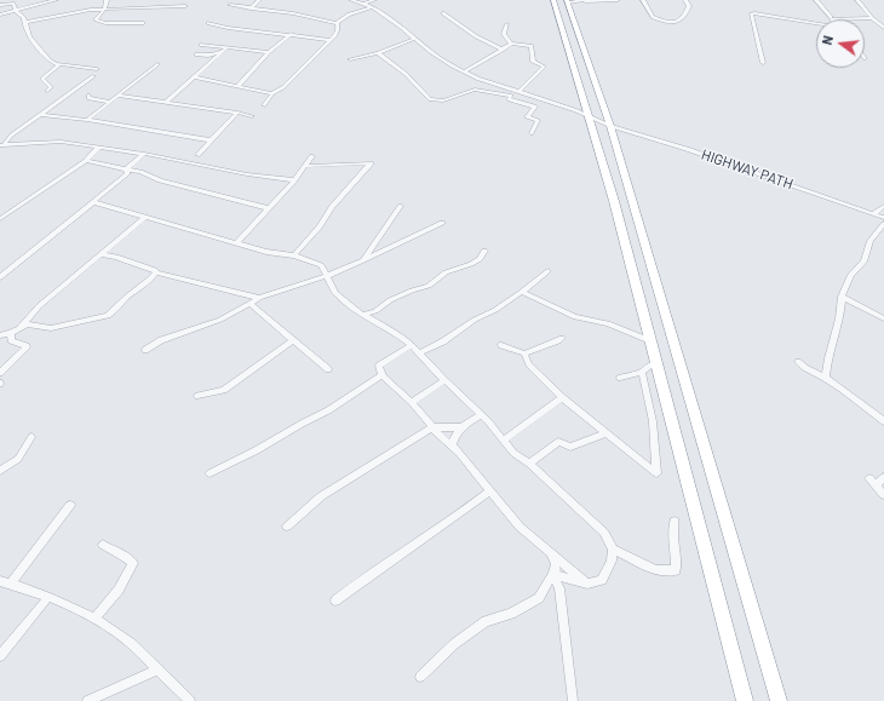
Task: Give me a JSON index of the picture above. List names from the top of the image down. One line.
{"streets":{"street":["HIGHWAY PATH"]},"north":"left"}
